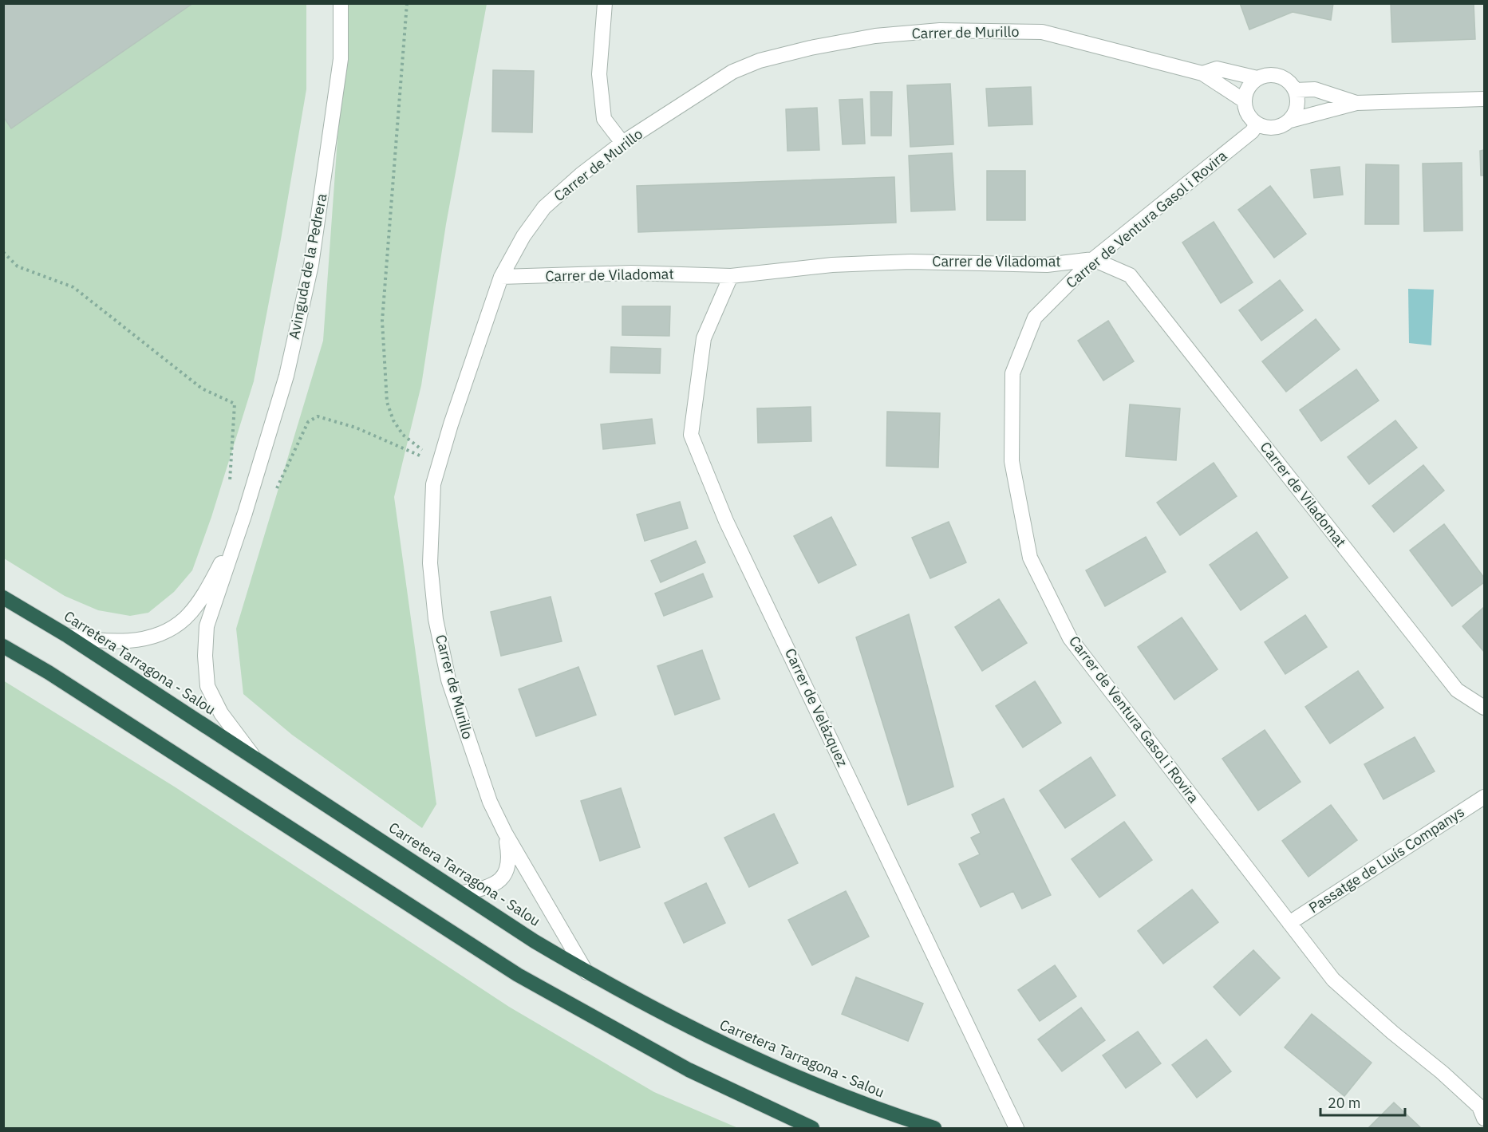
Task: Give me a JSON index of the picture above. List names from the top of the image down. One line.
{"streets":{"highway":["Carretera Tarragona - Salou"],"street":["Carrer de Murillo","Carrer de Ventura Gasol i Rovira","Carrer de Viladomat","Avinguda de la Pedrera","Carrer de Velázquez","Passatge de Lluís Companys"]},"crossings":[["Carrer de Murillo","Carrer de Ventura Gasol i Rovira"],["Carrer de Murillo","Carrer de Viladomat"],["Carrer de Murillo","Carretera Tarragona - Salou"],["Carrer de Ventura Gasol i Rovira","Carrer de Viladomat"],["Carrer de Ventura Gasol i Rovira","Passatge de Lluís Companys"],["Carrer de Viladomat","Carrer de Velázquez"],["Avinguda de la Pedrera","Carretera Tarragona - Salou"]],"scale_bar":"20 m"}
